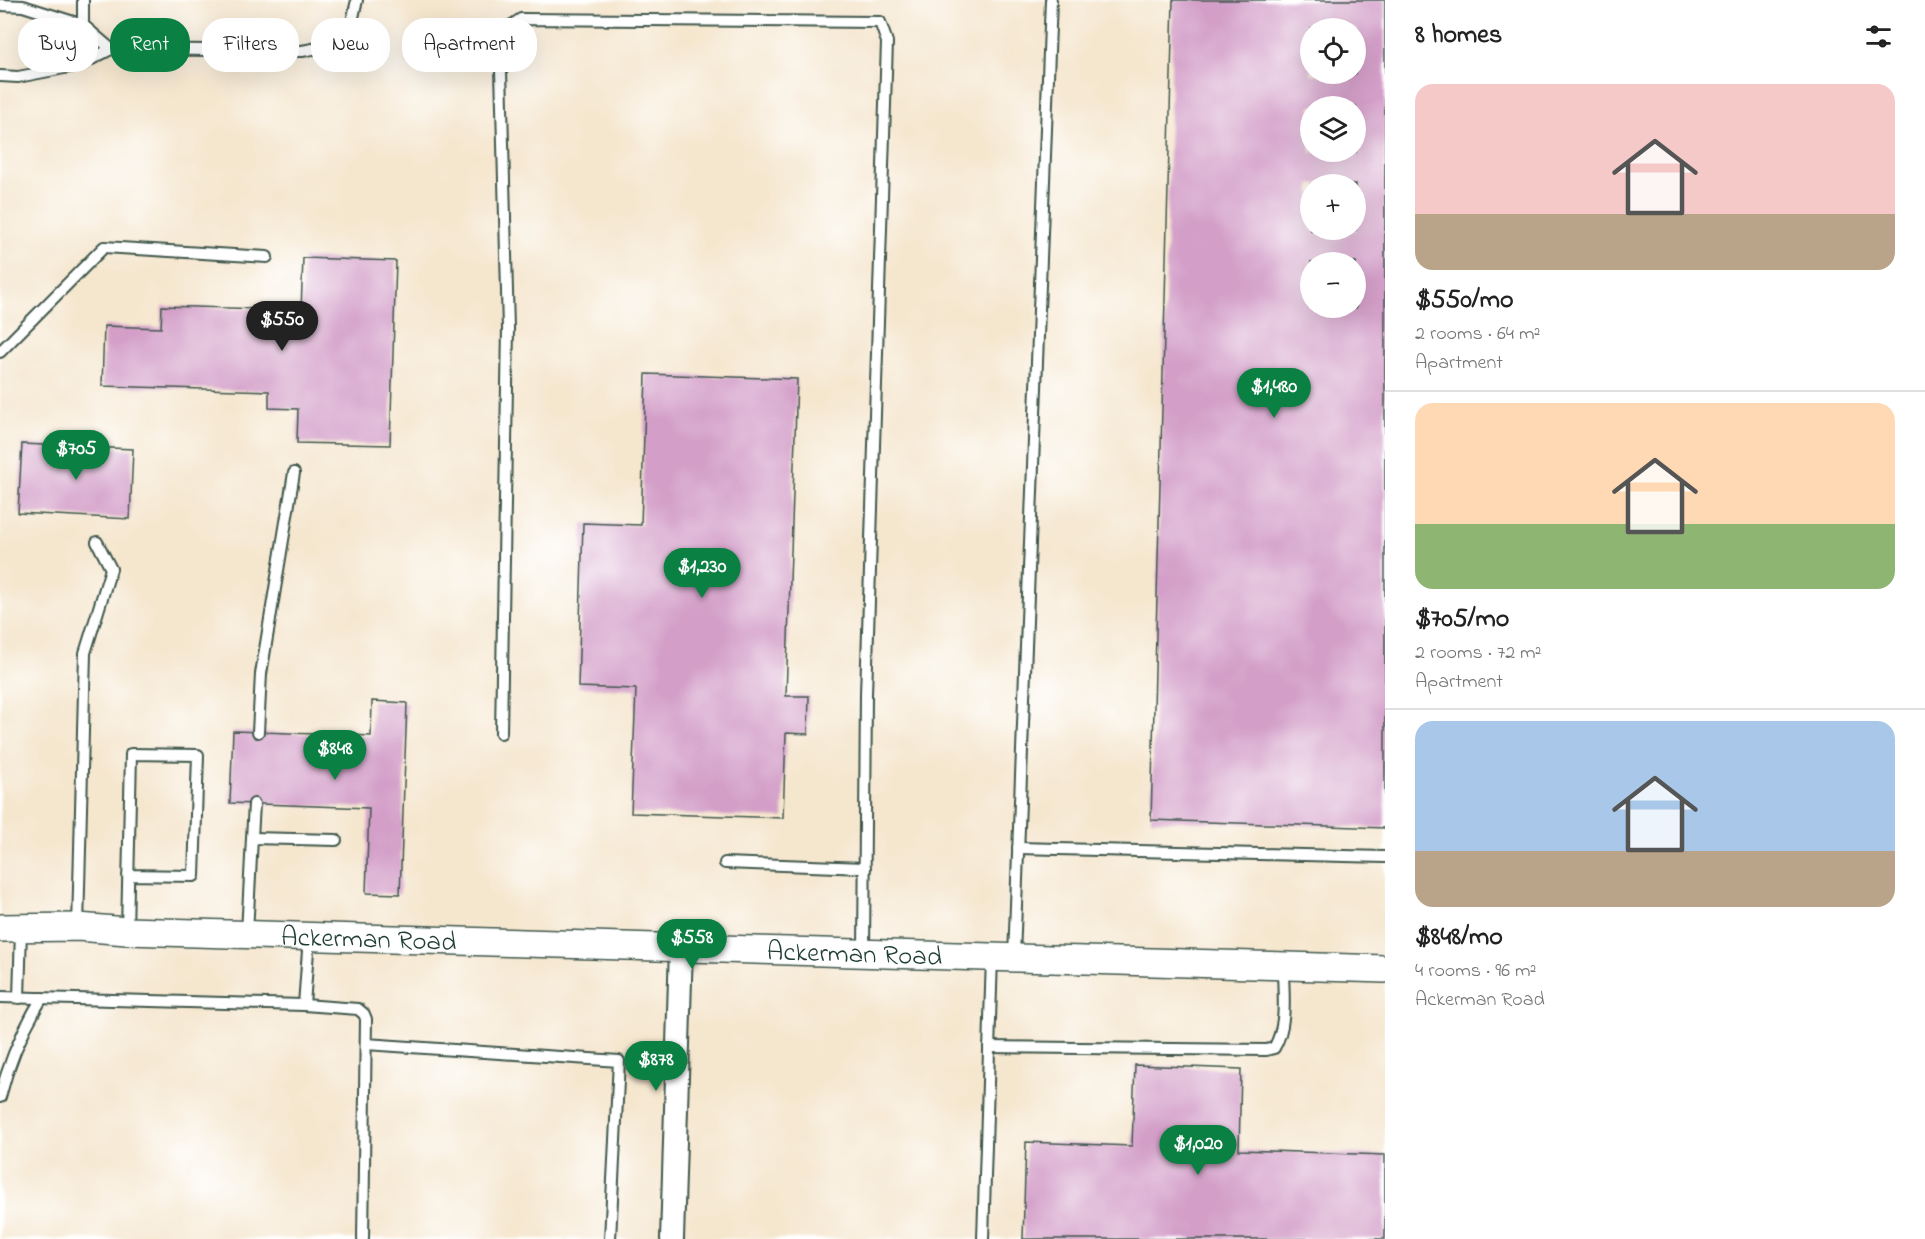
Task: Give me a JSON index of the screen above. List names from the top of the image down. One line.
{"streets":{"street":["Ackerman Road"]},"page":{"heading":"8 homes","map_buttons":["+","−"],"chip":["Buy","Rent","Filters","New","Apartment"],"list":[{"name":"$550/mo","note":"2 rooms · 64 m² · Apartment"},{"name":"$705/mo","note":"2 rooms · 72 m² · Apartment"},{"name":"$848/mo","note":"4 rooms · 96 m² · Ackerman Road"}],"price":["$550","$1,480","$705","$1,230","$848","$558","$878","$1,020"]}}
